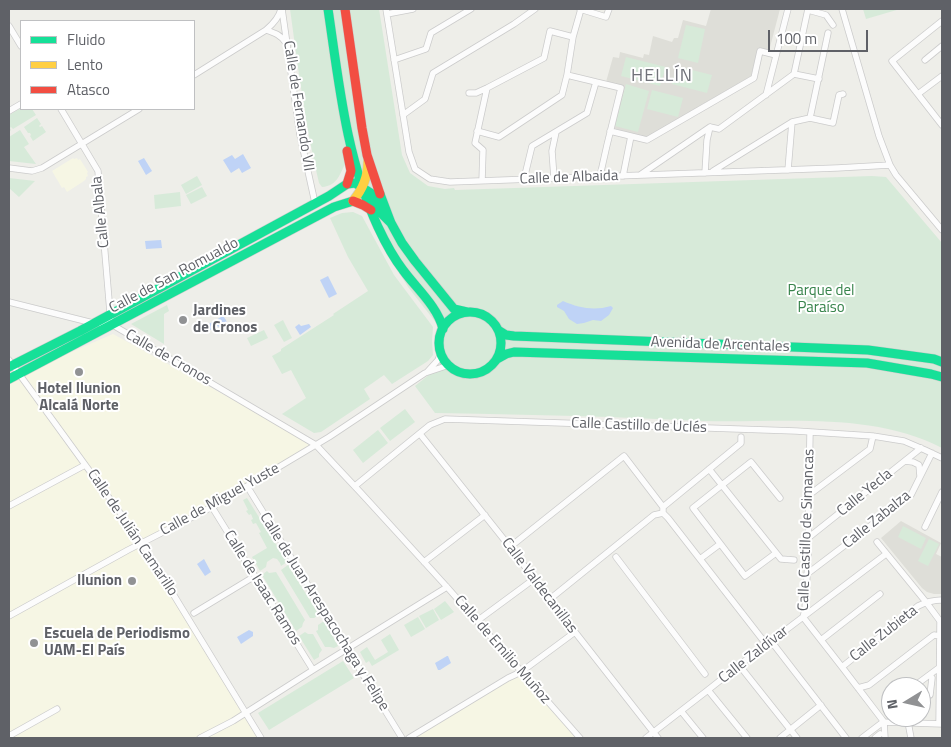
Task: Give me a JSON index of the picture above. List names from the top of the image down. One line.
{"streets":{"main road":["Calle de San Romualdo","Avenida de Arcentales"],"street":["Calle de Fernando VII","Calle de Albaida","Calle Albala","Calle de Cronos","Calle Castillo de Uclés","Calle Yecla","Calle de Miguel Yuste","Calle Zabalza","Calle Castillo de Simancas","Calle de Julián Camarillo","Calle Valdecanillas","Calle de Isaac Ramos","Calle de Juan Arespacochaga y Felipe","Calle Zubieta","Calle de Emilio Muñoz","Calle Zaldívar"]},"crossings":[["Calle de Fernando VII","Calle de San Romualdo"],["Calle Albala","Calle de San Romualdo"],["Calle Albala","Calle de Cronos"],["Calle de San Romualdo","Calle de Cronos"],["Calle de San Romualdo","Calle de Julián Camarillo"],["Avenida de Arcentales","Calle de Miguel Yuste"],["Calle de Cronos","Calle de Miguel Yuste"],["Calle de Cronos","Calle de Emilio Muñoz"],["Calle Castillo de Uclés","Calle Yecla"],["Calle Castillo de Uclés","Calle Zabalza"],["Calle Castillo de Uclés","Calle Castillo de Simancas"],["Calle Castillo de Uclés","Calle Valdecanillas"],["Calle Castillo de Uclés","Calle de Emilio Muñoz"],["Calle Yecla","Calle Castillo de Simancas"],["Calle de Miguel Yuste","Calle de Julián Camarillo"],["Calle de Miguel Yuste","Calle de Isaac Ramos"],["Calle de Miguel Yuste","Calle de Juan Arespacochaga y Felipe"],["Calle de Miguel Yuste","Calle de Emilio Muñoz"],["Calle Zabalza","Calle Castillo de Simancas"],["Calle Castillo de Simancas","Calle Zubieta"],["Calle Castillo de Simancas","Calle Zaldívar"],["Calle Valdecanillas","Calle Zaldívar"]],"districts":["HELLÍN"],"parks":["Parque del Paraíso"],"places":["Jardines de Cronos","Hotel Ilunion Alcalá Norte","Ilunion","Escuela de Periodismo UAM-El País"],"legend":["Fluido","Lento","Atasco"],"scale_bar":"100 m","north":"left"}
